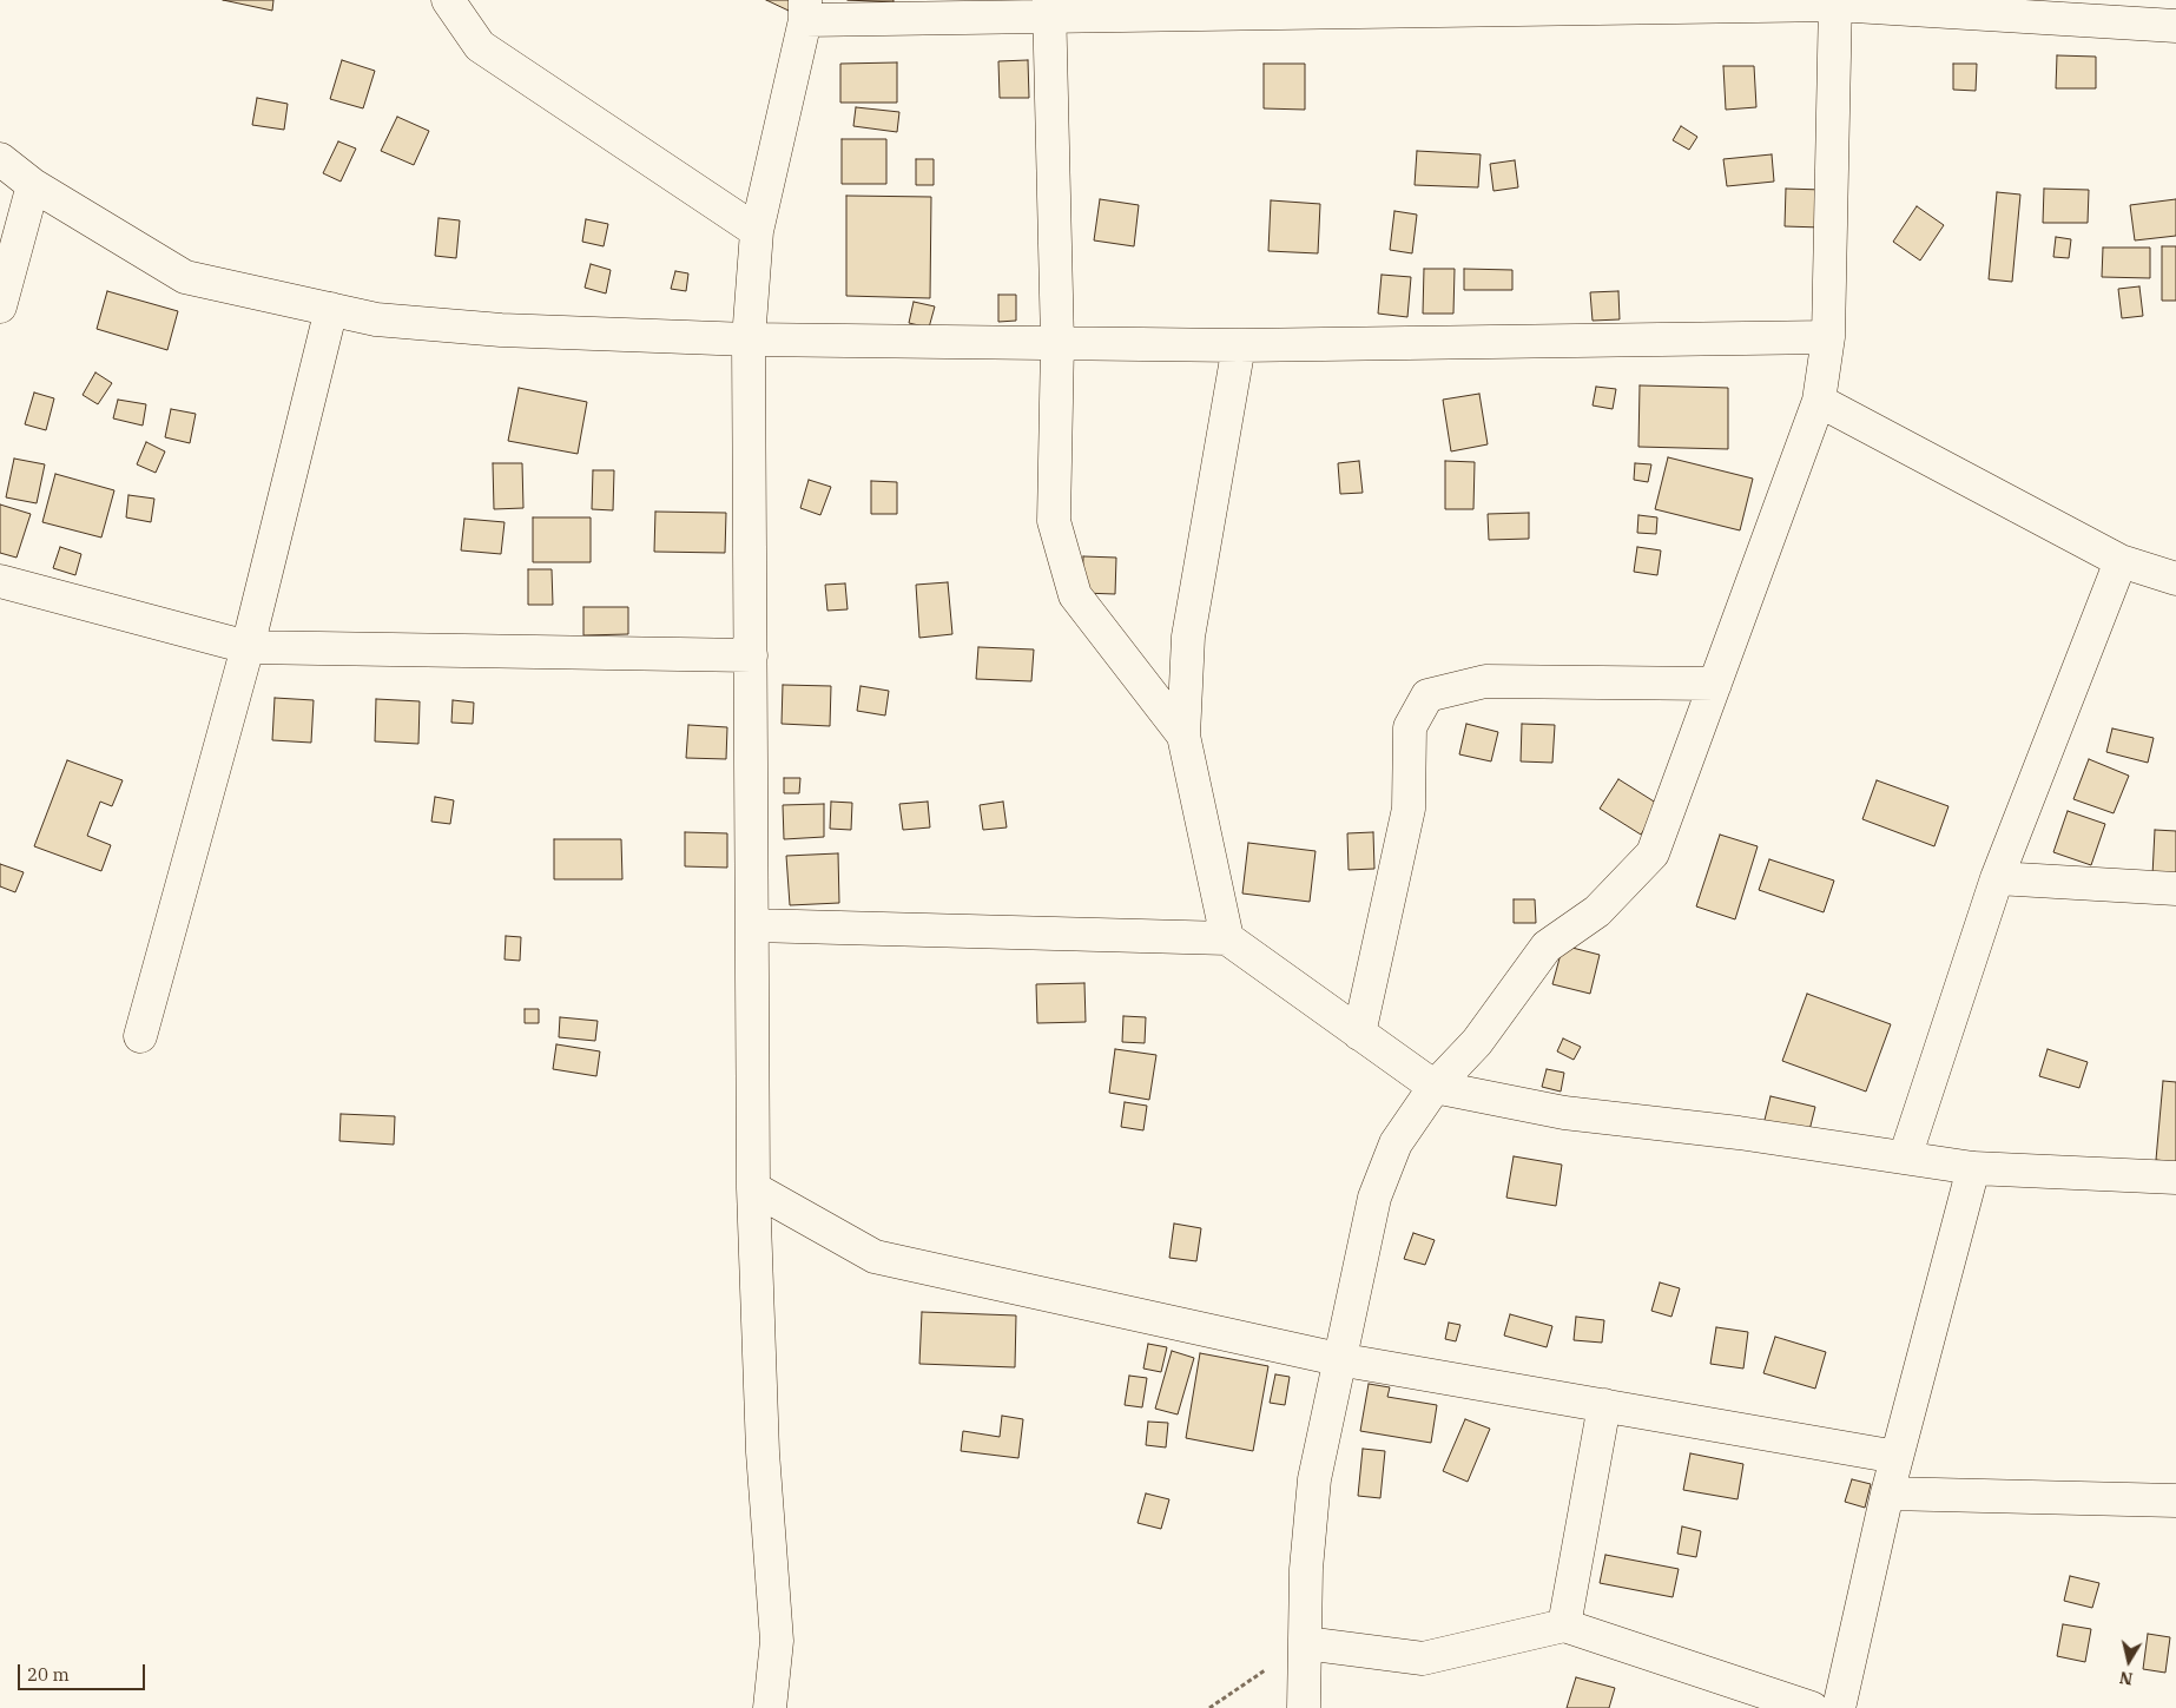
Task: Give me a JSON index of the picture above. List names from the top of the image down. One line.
{"scale_bar":"20 m","north":"bottom"}
